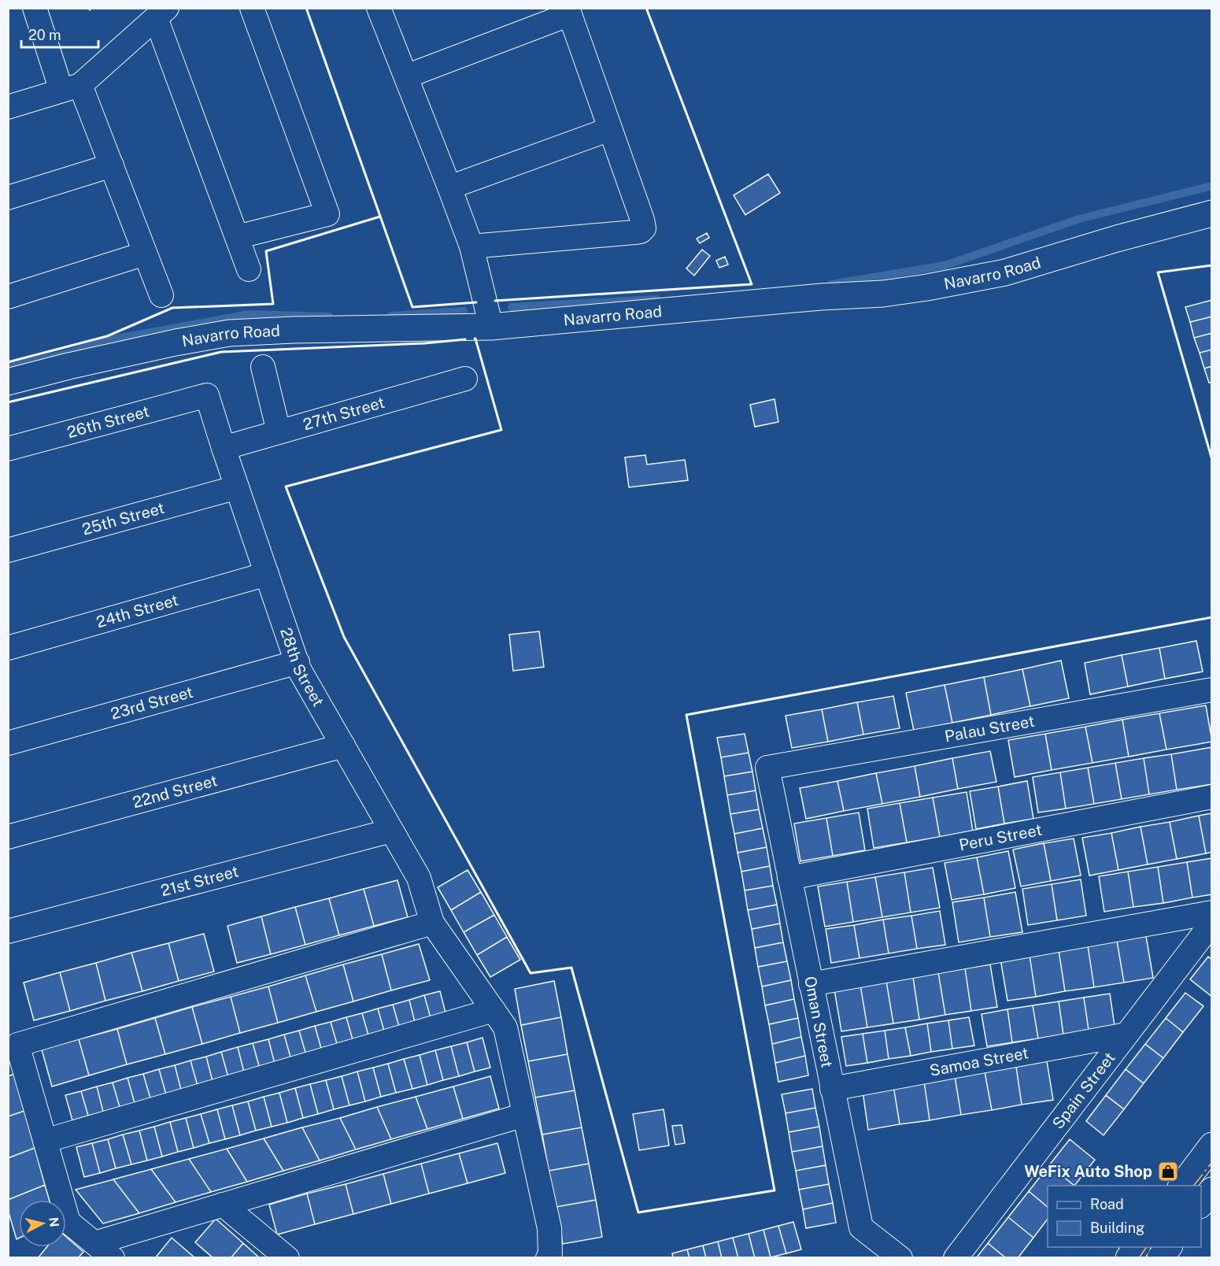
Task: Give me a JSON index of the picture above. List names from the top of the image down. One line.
{"streets":{"street":["Navarro Road","27th Street","26th Street","25th Street","24th Street","28th Street","23rd Street","Palau Street","22nd Street","Peru Street","21st Street","Oman Street","Samoa Street","Spain Street"]},"crossings":[["27th Street","28th Street"],["26th Street","28th Street"],["25th Street","28th Street"],["24th Street","28th Street"],["28th Street","23rd Street"],["28th Street","22nd Street"],["28th Street","21st Street"],["Palau Street","Oman Street"],["Peru Street","Oman Street"],["Oman Street","Samoa Street"],["Samoa Street","Spain Street"]],"places":{"shop":["WeFix Auto Shop"]},"legend":["Road","Building"],"scale_bar":"20 m","north":"right"}
